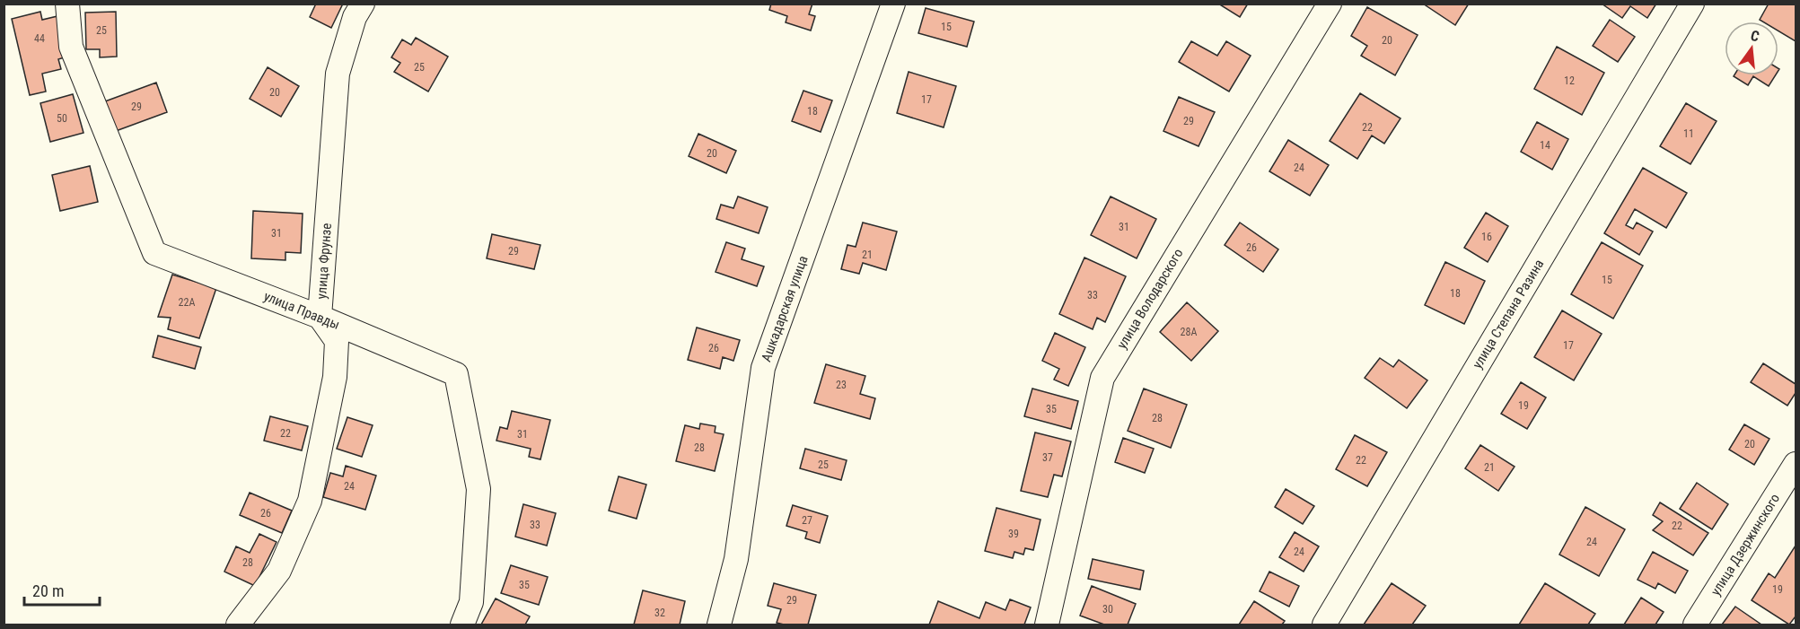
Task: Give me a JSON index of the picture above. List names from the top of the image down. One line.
{"streets":{"street":["улица Фрунзе","улица Володарского","Ашкадарская улица","улица Правды","улица Степана Разина","улица Дзержинского"]},"crossings":[["улица Фрунзе","улица Правды"]],"house_numbers":["15","25","44","20","25","12","20","17","29","18","50","29","22","11","14","20","24","31","31","16","26","29","21","15","18","33","22А","28А","17","26","23","19","35","28","22","31","20","28","37","22","25","21","24","26","27","33","22","39","24","24","28","35","19","29","30","32"],"scale_bar":"20 m","north":"top"}
